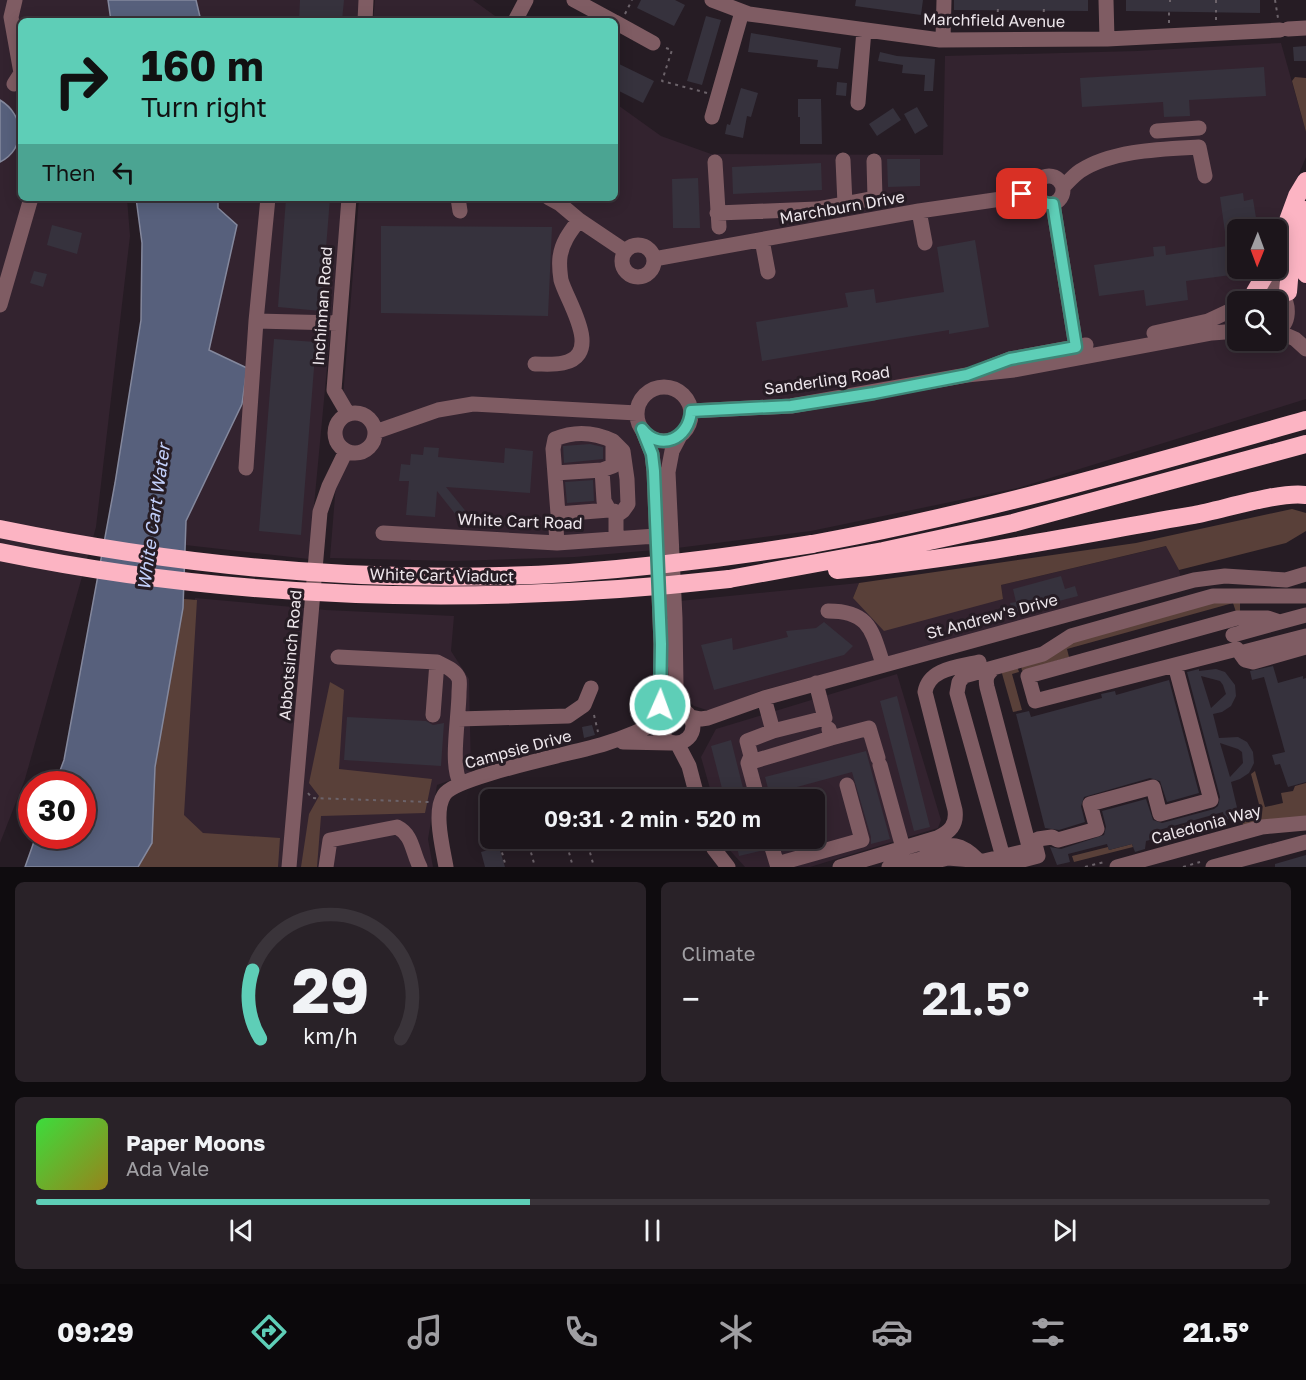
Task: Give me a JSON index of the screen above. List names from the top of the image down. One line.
{"streets":{"highway":["White Cart Viaduct"],"street":["Marchfield Avenue","Marchburn Drive","Inchinnan Road","Sanderling Road","White Cart Road","St Andrew's Drive","Abbotsinch Road","Campsie Drive","Caledonia Way"]},"crossings":[["Inchinnan Road","Abbotsinch Road"],["St Andrew's Drive","Campsie Drive"]],"water":["White Cart Water"],"north":"bottom","page":{"turn":["160 m","Turn right"],"then":"Then","limit":"30","trip":"09:31 · 2 min · 520 m","tile":"Climate","heat":["−","21.5°","+"],"song":["Paper Moons","Ada Vale"],"tabs":["09:29","21.5°"],"gauge":["29","km/h"]}}
